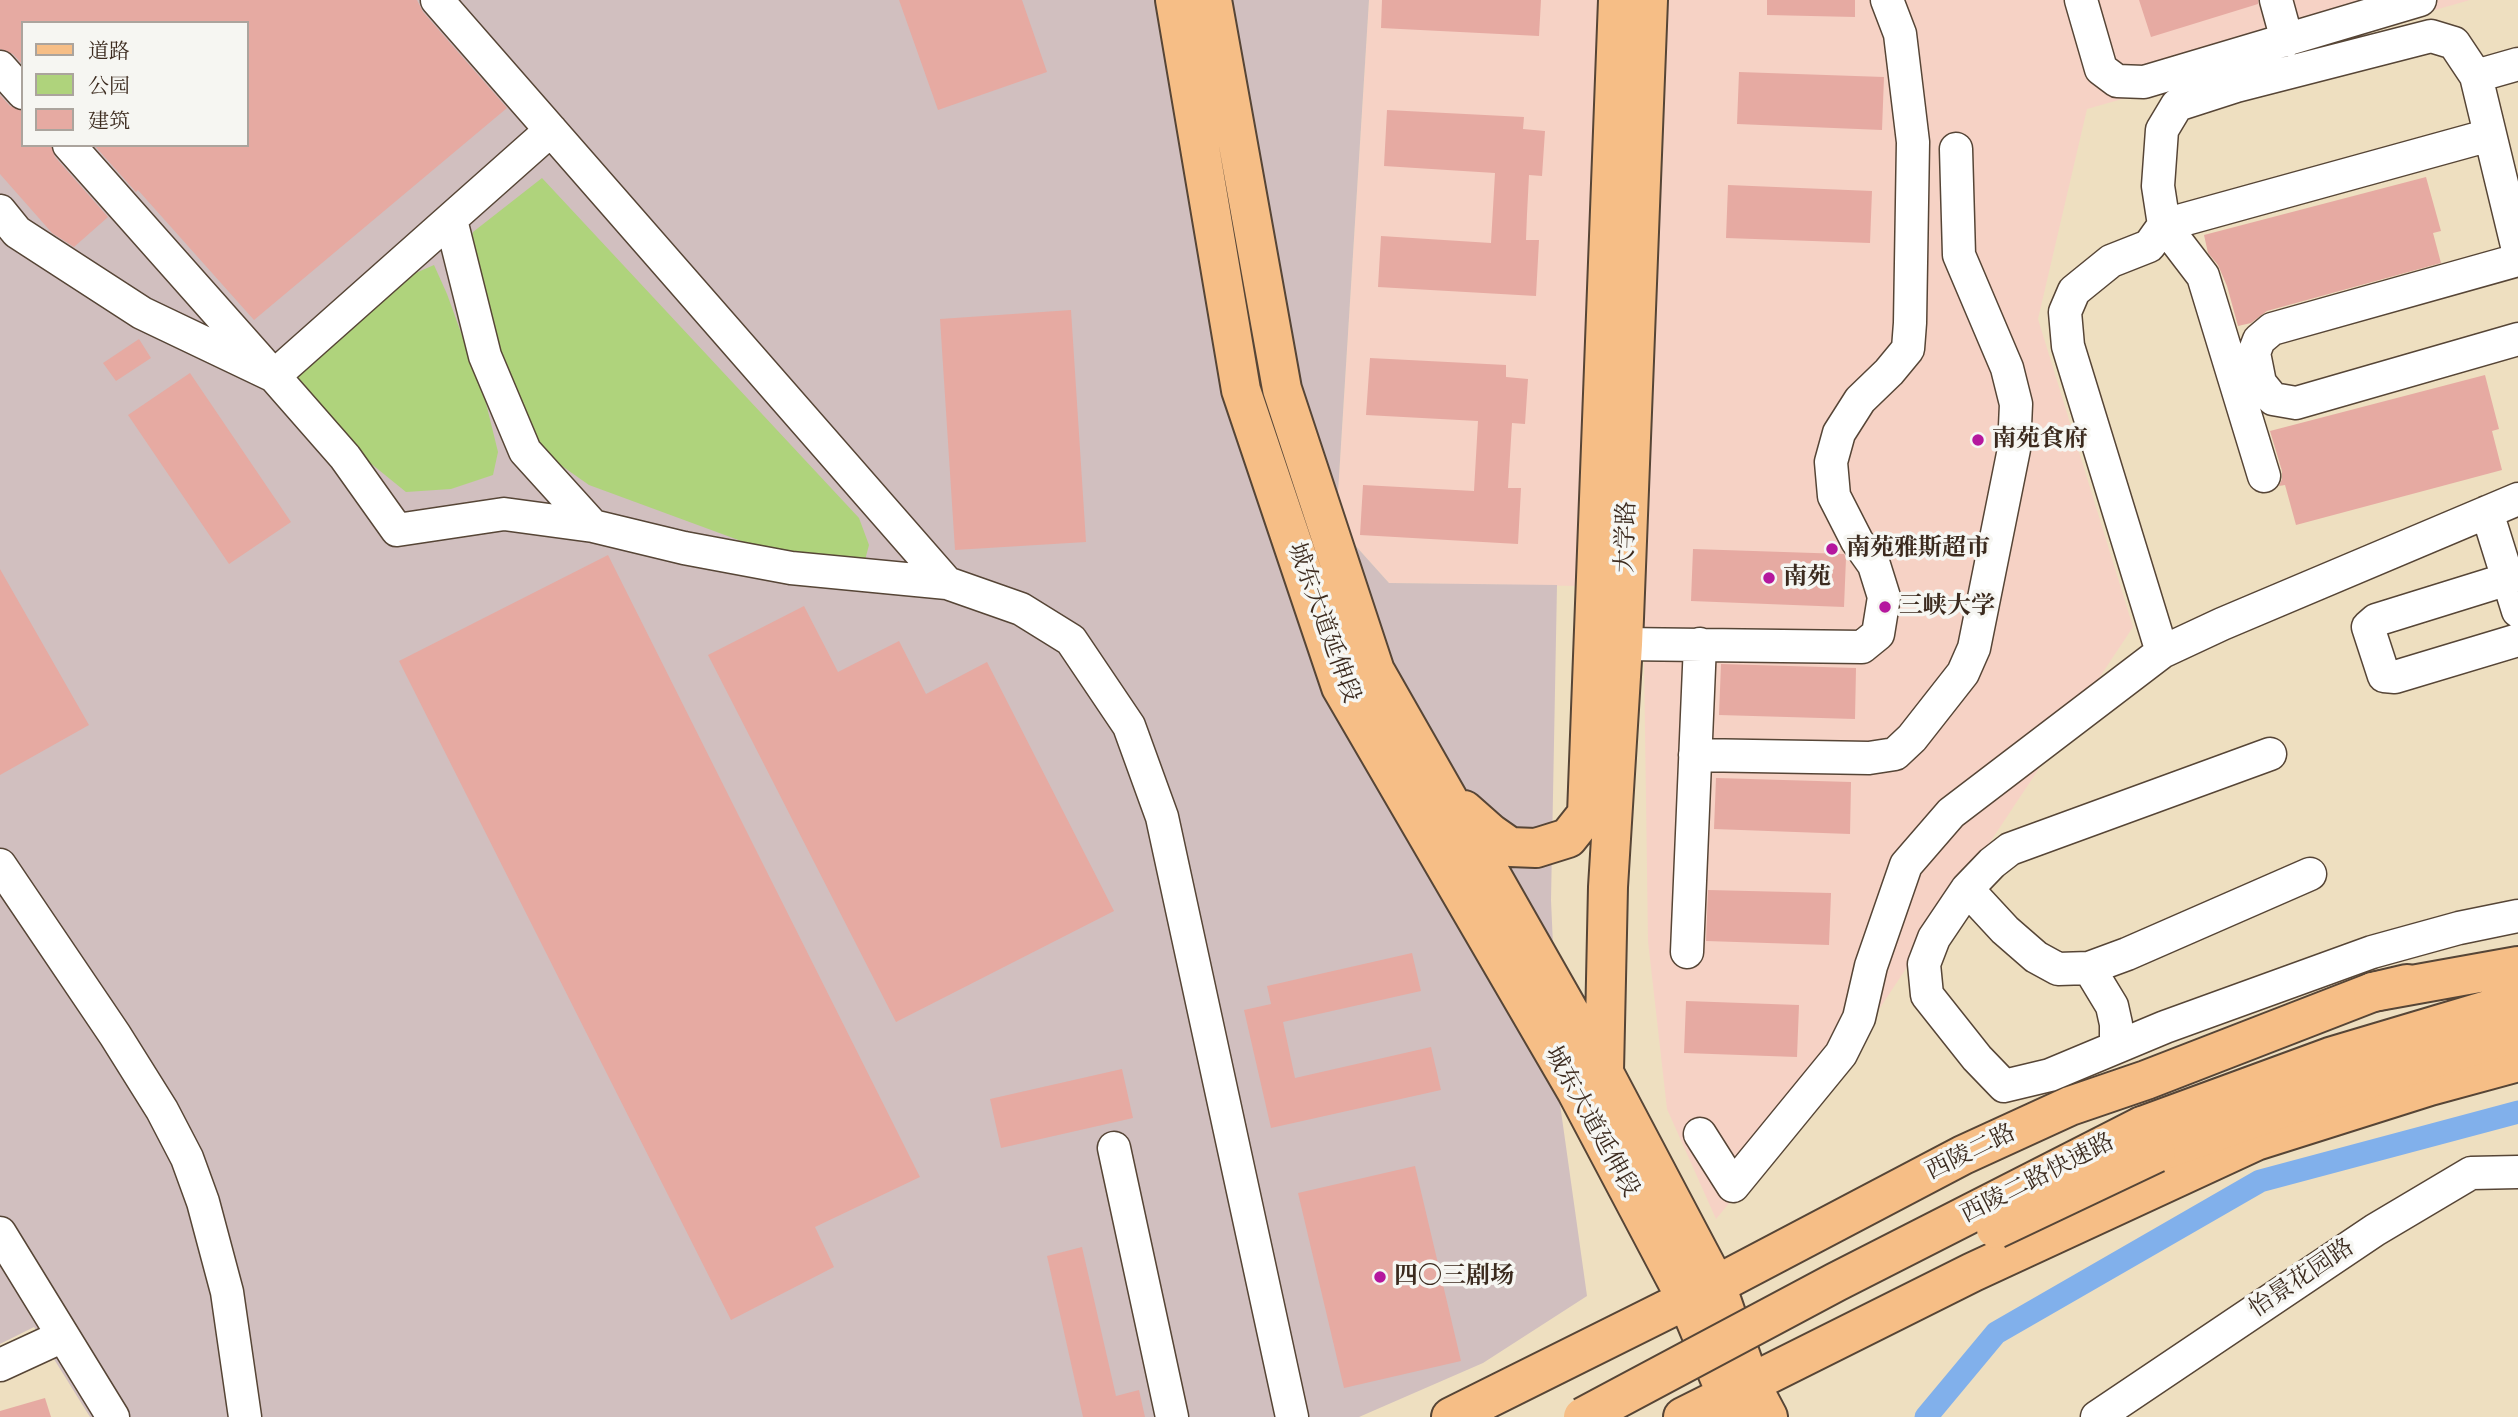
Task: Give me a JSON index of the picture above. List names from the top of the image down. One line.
{"streets":{"main road":["大学路","城东大道延伸段","西陵二路","西陵二路快速路"],"street":["怡景花园路"]},"crossings":[["大学路","城东大道延伸段"],["城东大道延伸段","西陵二路"]],"places":["南苑食府","南苑雅斯超市","南苑","三峡大学","四〇三剧场"],"legend":["道路","公园","建筑"]}
